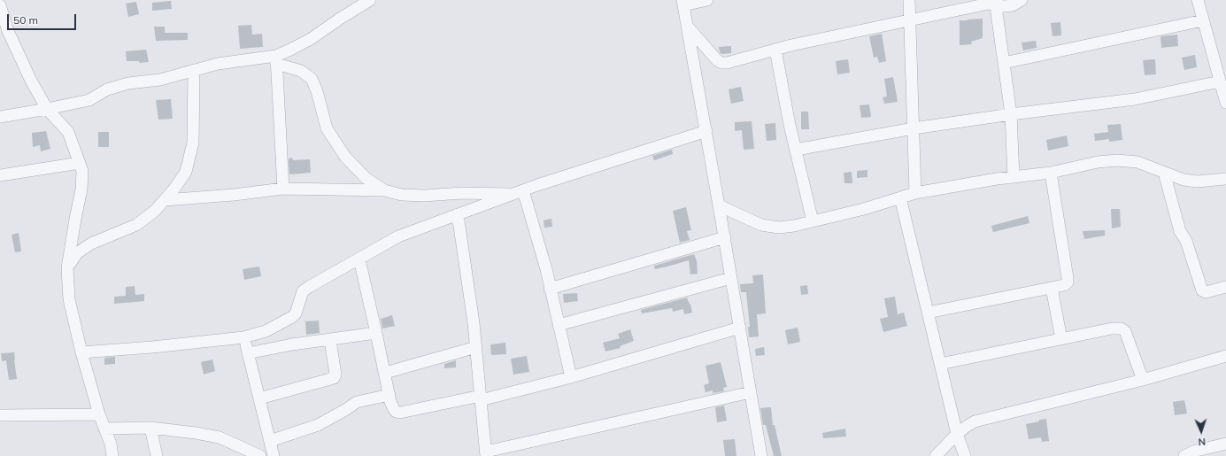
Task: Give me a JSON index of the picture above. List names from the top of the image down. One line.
{"scale_bar":"50 m","north":"bottom"}
